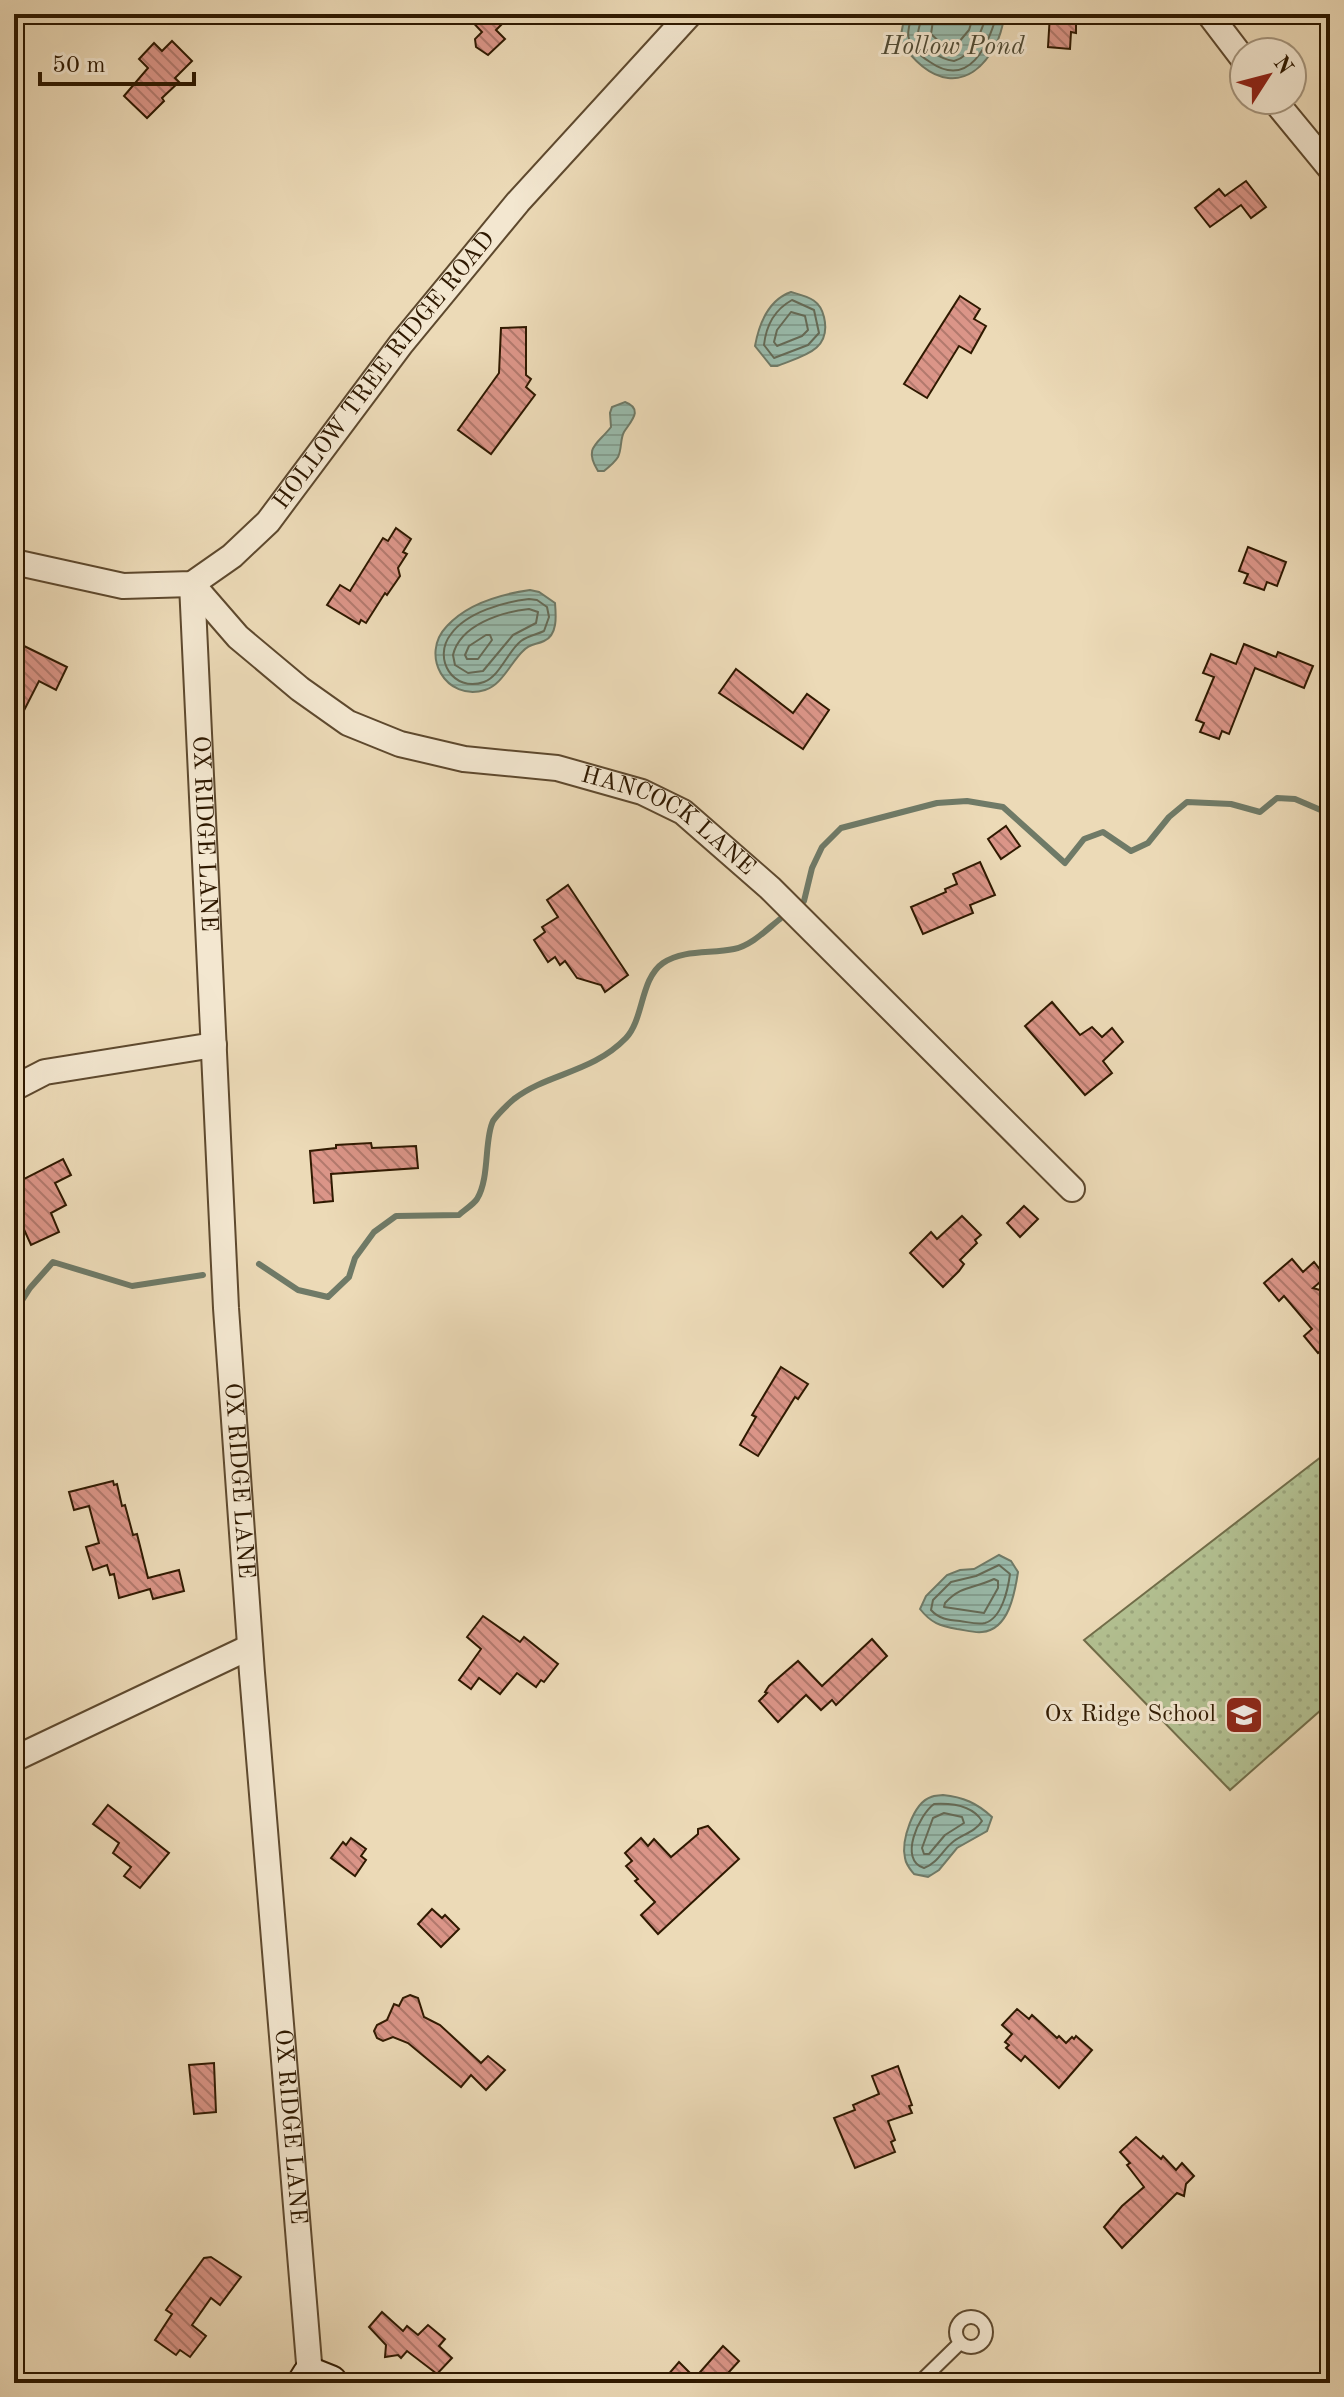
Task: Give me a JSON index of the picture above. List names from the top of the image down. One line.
{"streets":{"street":["HOLLOW TREE RIDGE ROAD","HANCOCK LANE","OX RIDGE LANE"]},"crossings":[["HOLLOW TREE RIDGE ROAD","HANCOCK LANE"],["HOLLOW TREE RIDGE ROAD","OX RIDGE LANE"],["HANCOCK LANE","OX RIDGE LANE"]],"water":["Hollow Pond"],"places":{"school or university":["Ox Ridge School"]},"scale_bar":"50 m","north":"top right"}
